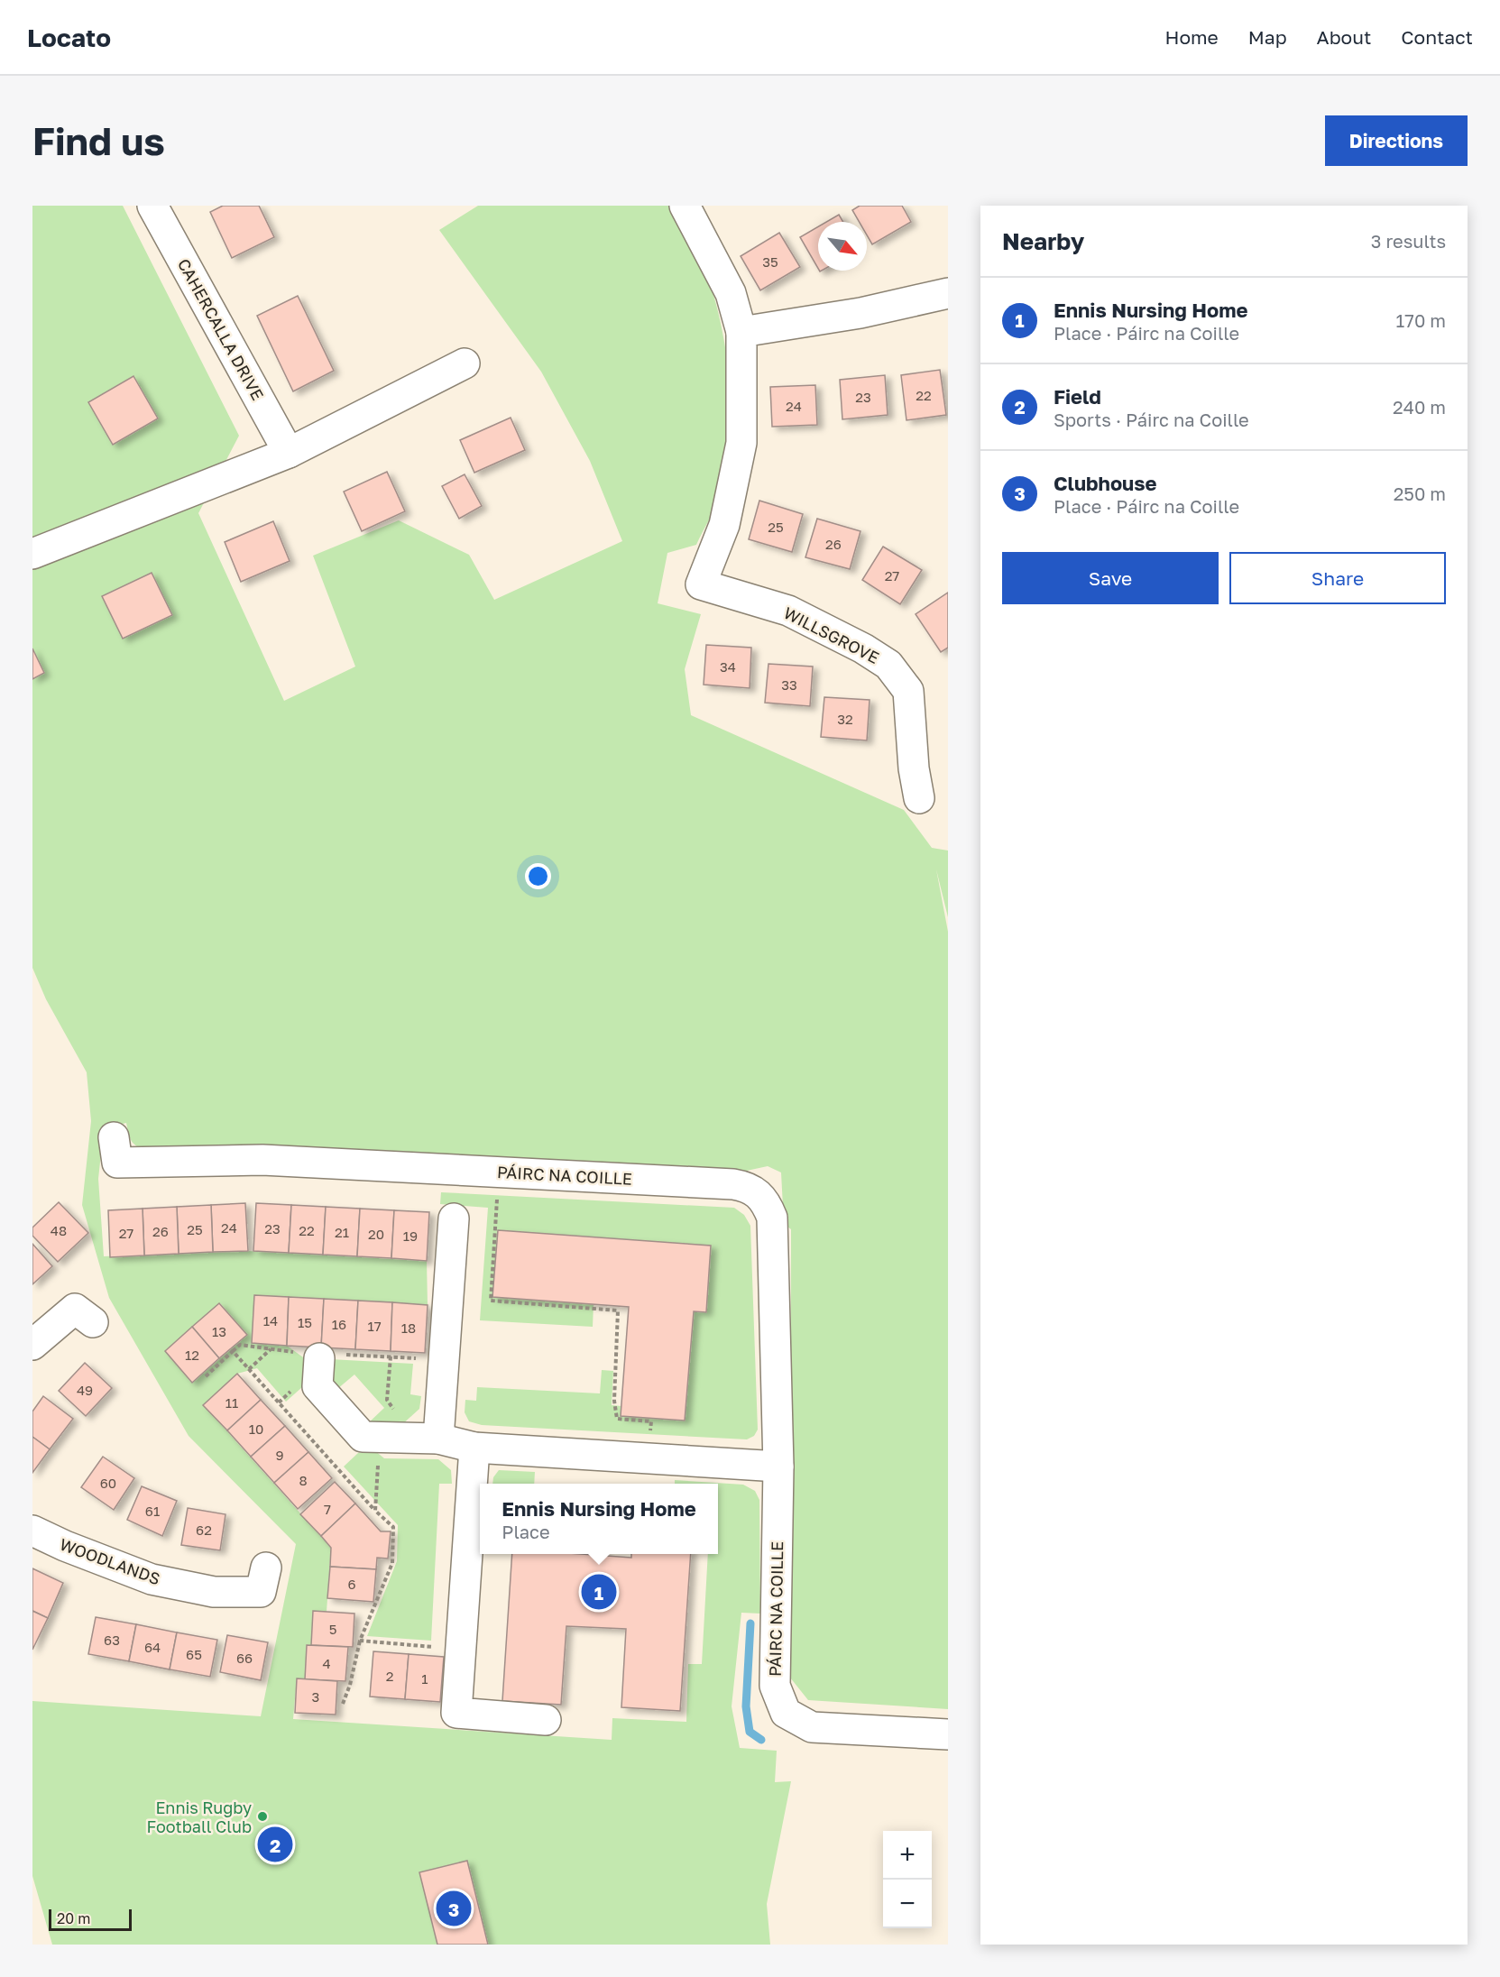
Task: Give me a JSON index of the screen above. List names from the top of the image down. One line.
{"streets":{"street":["CAHERCALLA DRIVE","WILLSGROVE","PÁIRC NA COILLE","WOODLANDS"]},"places":["Ennis Rugby Football Club"],"house_numbers":["35","22","23","24","25","26","27","34","33","32","24","23","25","48","22","26","21","27","20","19","14","15","16","17","18","13","12","49","11","10","9","8","60","7","61","62","6","5","63","64","65","66","4","2","1","3"],"scale_bar":"20 m","north":"bottom right","page":{"header":"Locato","nav":["Home","Map","About","Contact"],"buttons":["Directions",["Save","Share"]],"title":"Find us","heading":["Nearby","3 results"],"list":[{"mark":"1","name":"Ennis Nursing Home","note":"Place · Páirc na Coille","value":"170 m"},{"mark":"2","name":"Field","note":"Sports · Páirc na Coille","value":"240 m"},{"mark":"3","name":"Clubhouse","note":"Place · Páirc na Coille","value":"250 m"}],"popup":["Ennis Nursing Home","Place"],"pins":["1","2","3"],"map_buttons":["+","−"],"scale":"20 m"}}
